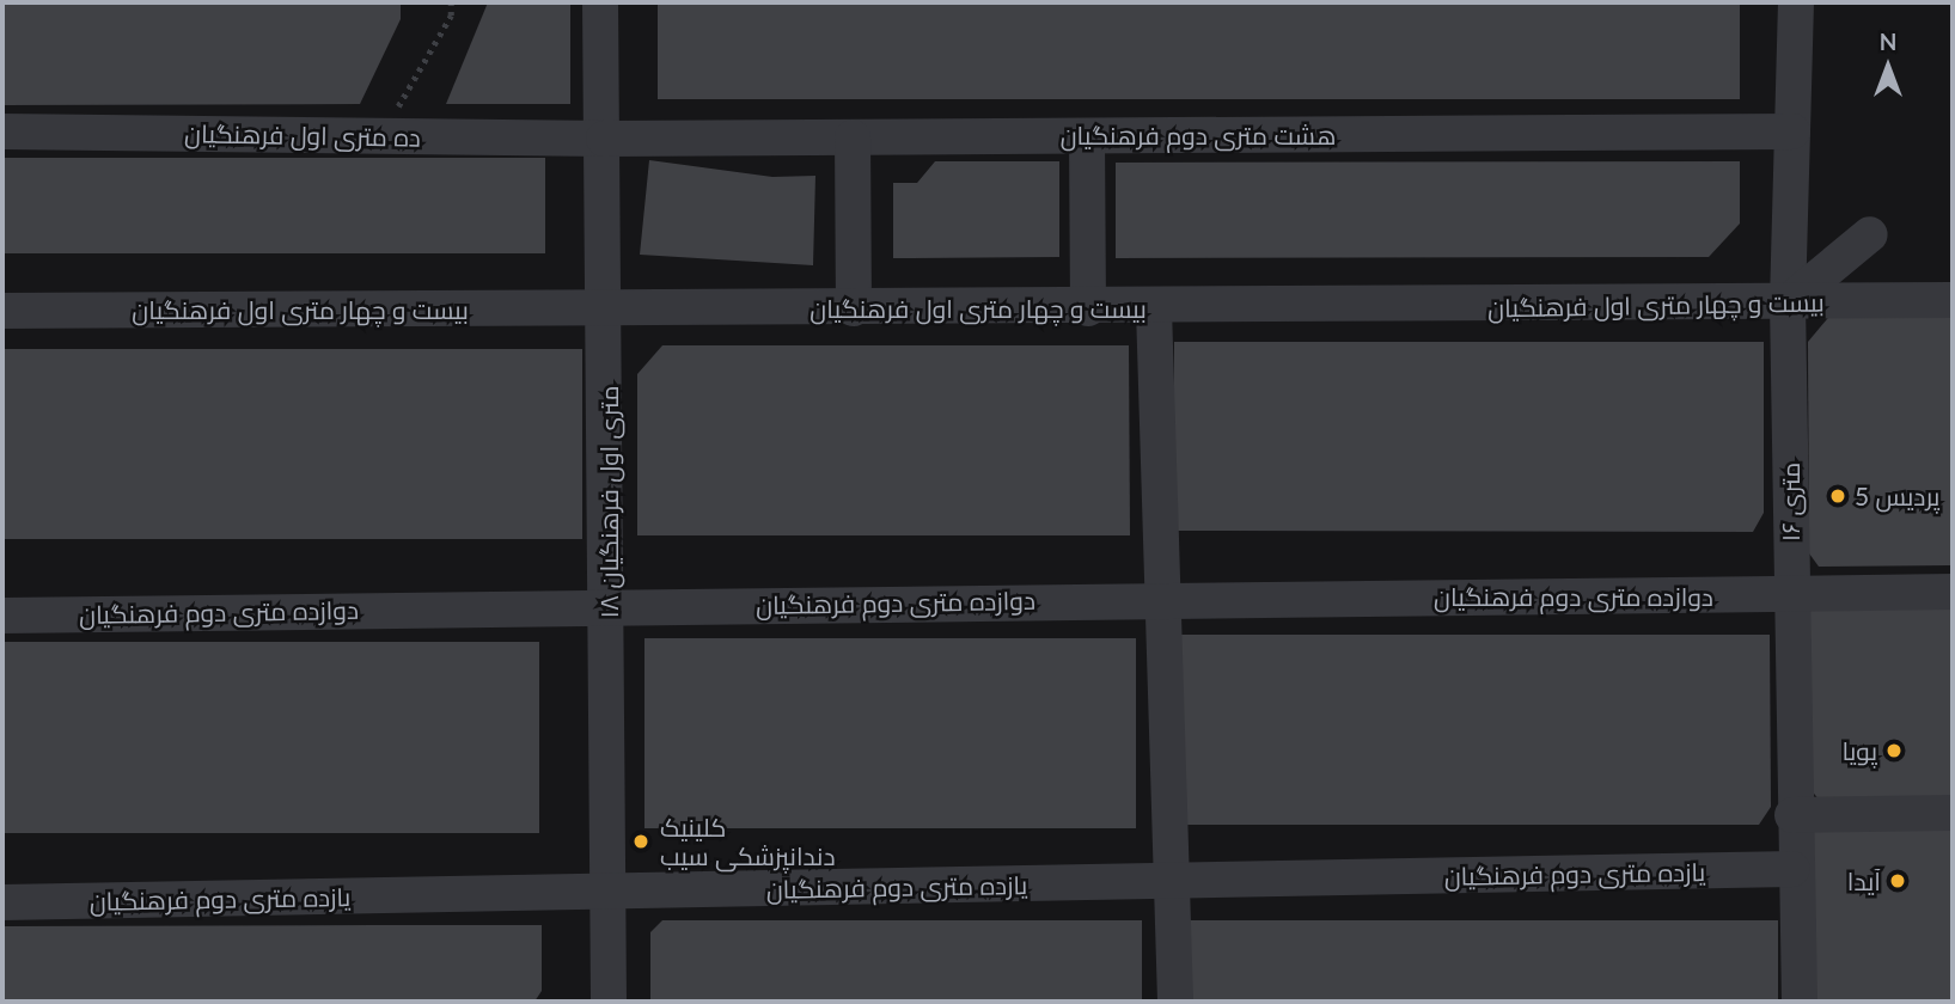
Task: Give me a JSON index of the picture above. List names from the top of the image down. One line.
{"streets":{"street":["ده متری اول فرهنگیان","هشت متری دوم فرهنگیان","بیست و چهار متری اول فرهنگیان","۱۸ متری اول فرهنگیان","۱۶ متری","دوازده متری دوم فرهنگیان","یازده متری دوم فرهنگیان"]},"crossings":[["ده متری اول فرهنگیان","هشت متری دوم فرهنگیان"],["ده متری اول فرهنگیان","۱۸ متری اول فرهنگیان"],["هشت متری دوم فرهنگیان","۱۸ متری اول فرهنگیان"],["هشت متری دوم فرهنگیان","۱۶ متری"],["بیست و چهار متری اول فرهنگیان","۱۸ متری اول فرهنگیان"],["بیست و چهار متری اول فرهنگیان","۱۶ متری"],["۱۸ متری اول فرهنگیان","دوازده متری دوم فرهنگیان"],["۱۸ متری اول فرهنگیان","یازده متری دوم فرهنگیان"],["۱۶ متری","دوازده متری دوم فرهنگیان"],["۱۶ متری","یازده متری دوم فرهنگیان"]],"places":["پردیس 5","پویا","کلینیک دندانپزشکی سیب","آیدا"],"north":"top"}
